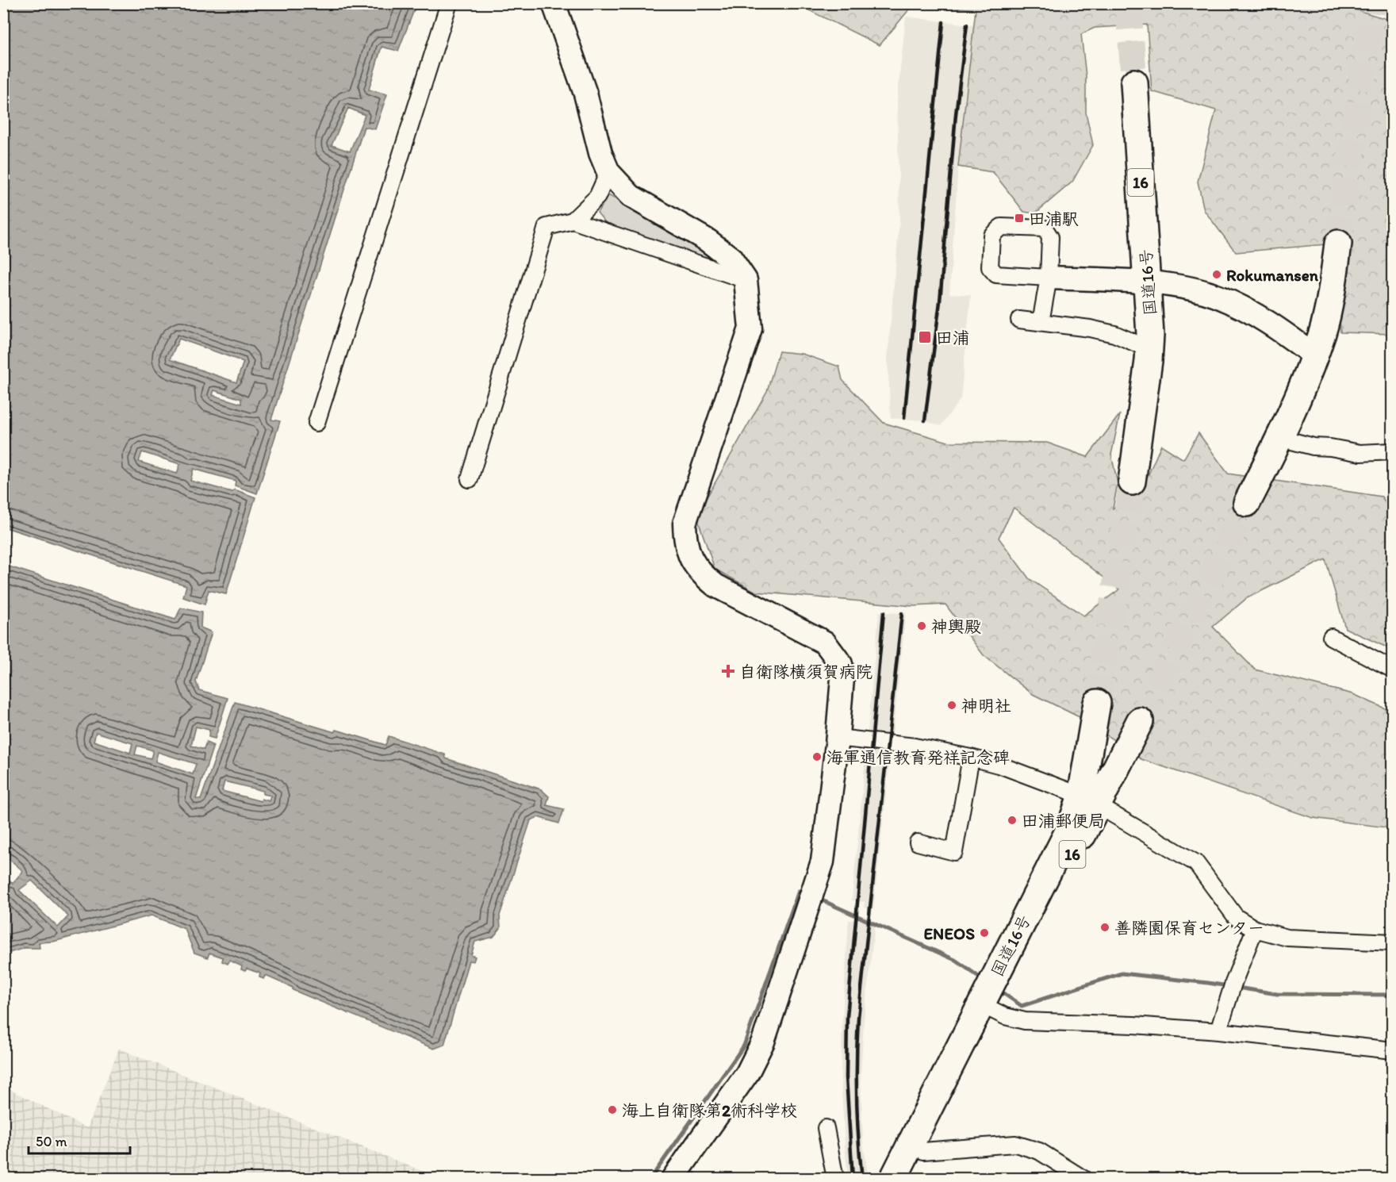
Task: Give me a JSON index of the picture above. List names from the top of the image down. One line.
{"streets":{"highway":["16","国道16号"]},"places":{"transit":["田浦駅","田浦"],"other":["Rokumansen","神輿殿","神明社","海軍通信教育発祥記念碑","田浦郵便局","善隣園保育センター","ENEOS","海上自衛隊第2術科学校"],"health":["自衛隊横須賀病院"]},"scale_bar":"50 m"}
